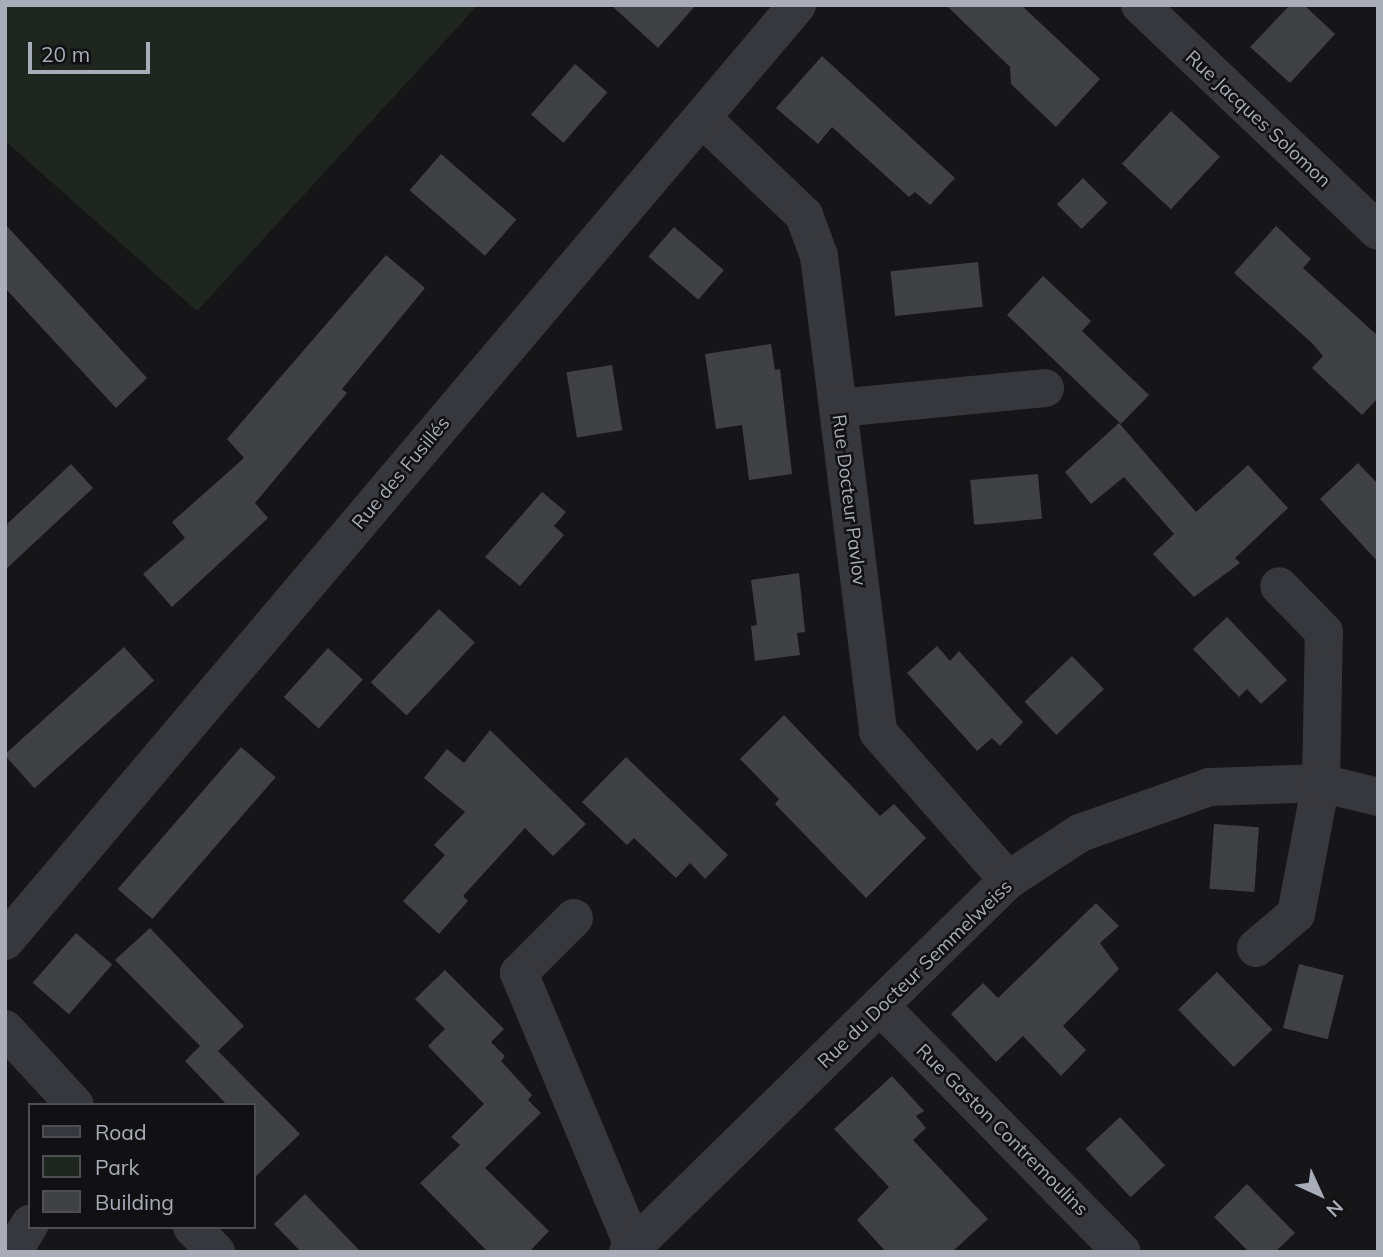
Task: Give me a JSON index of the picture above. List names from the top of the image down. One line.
{"streets":{"street":["Rue Jacques Solomon","Rue des Fusillés","Rue Docteur Pavlov","Rue du Docteur Semmelweiss","Rue Gaston Contremoulins"]},"crossings":[["Rue des Fusillés","Rue Docteur Pavlov"],["Rue Docteur Pavlov","Rue du Docteur Semmelweiss"],["Rue du Docteur Semmelweiss","Rue Gaston Contremoulins"]],"legend":["Road","Park","Building"],"scale_bar":"20 m","north":"bottom right"}
